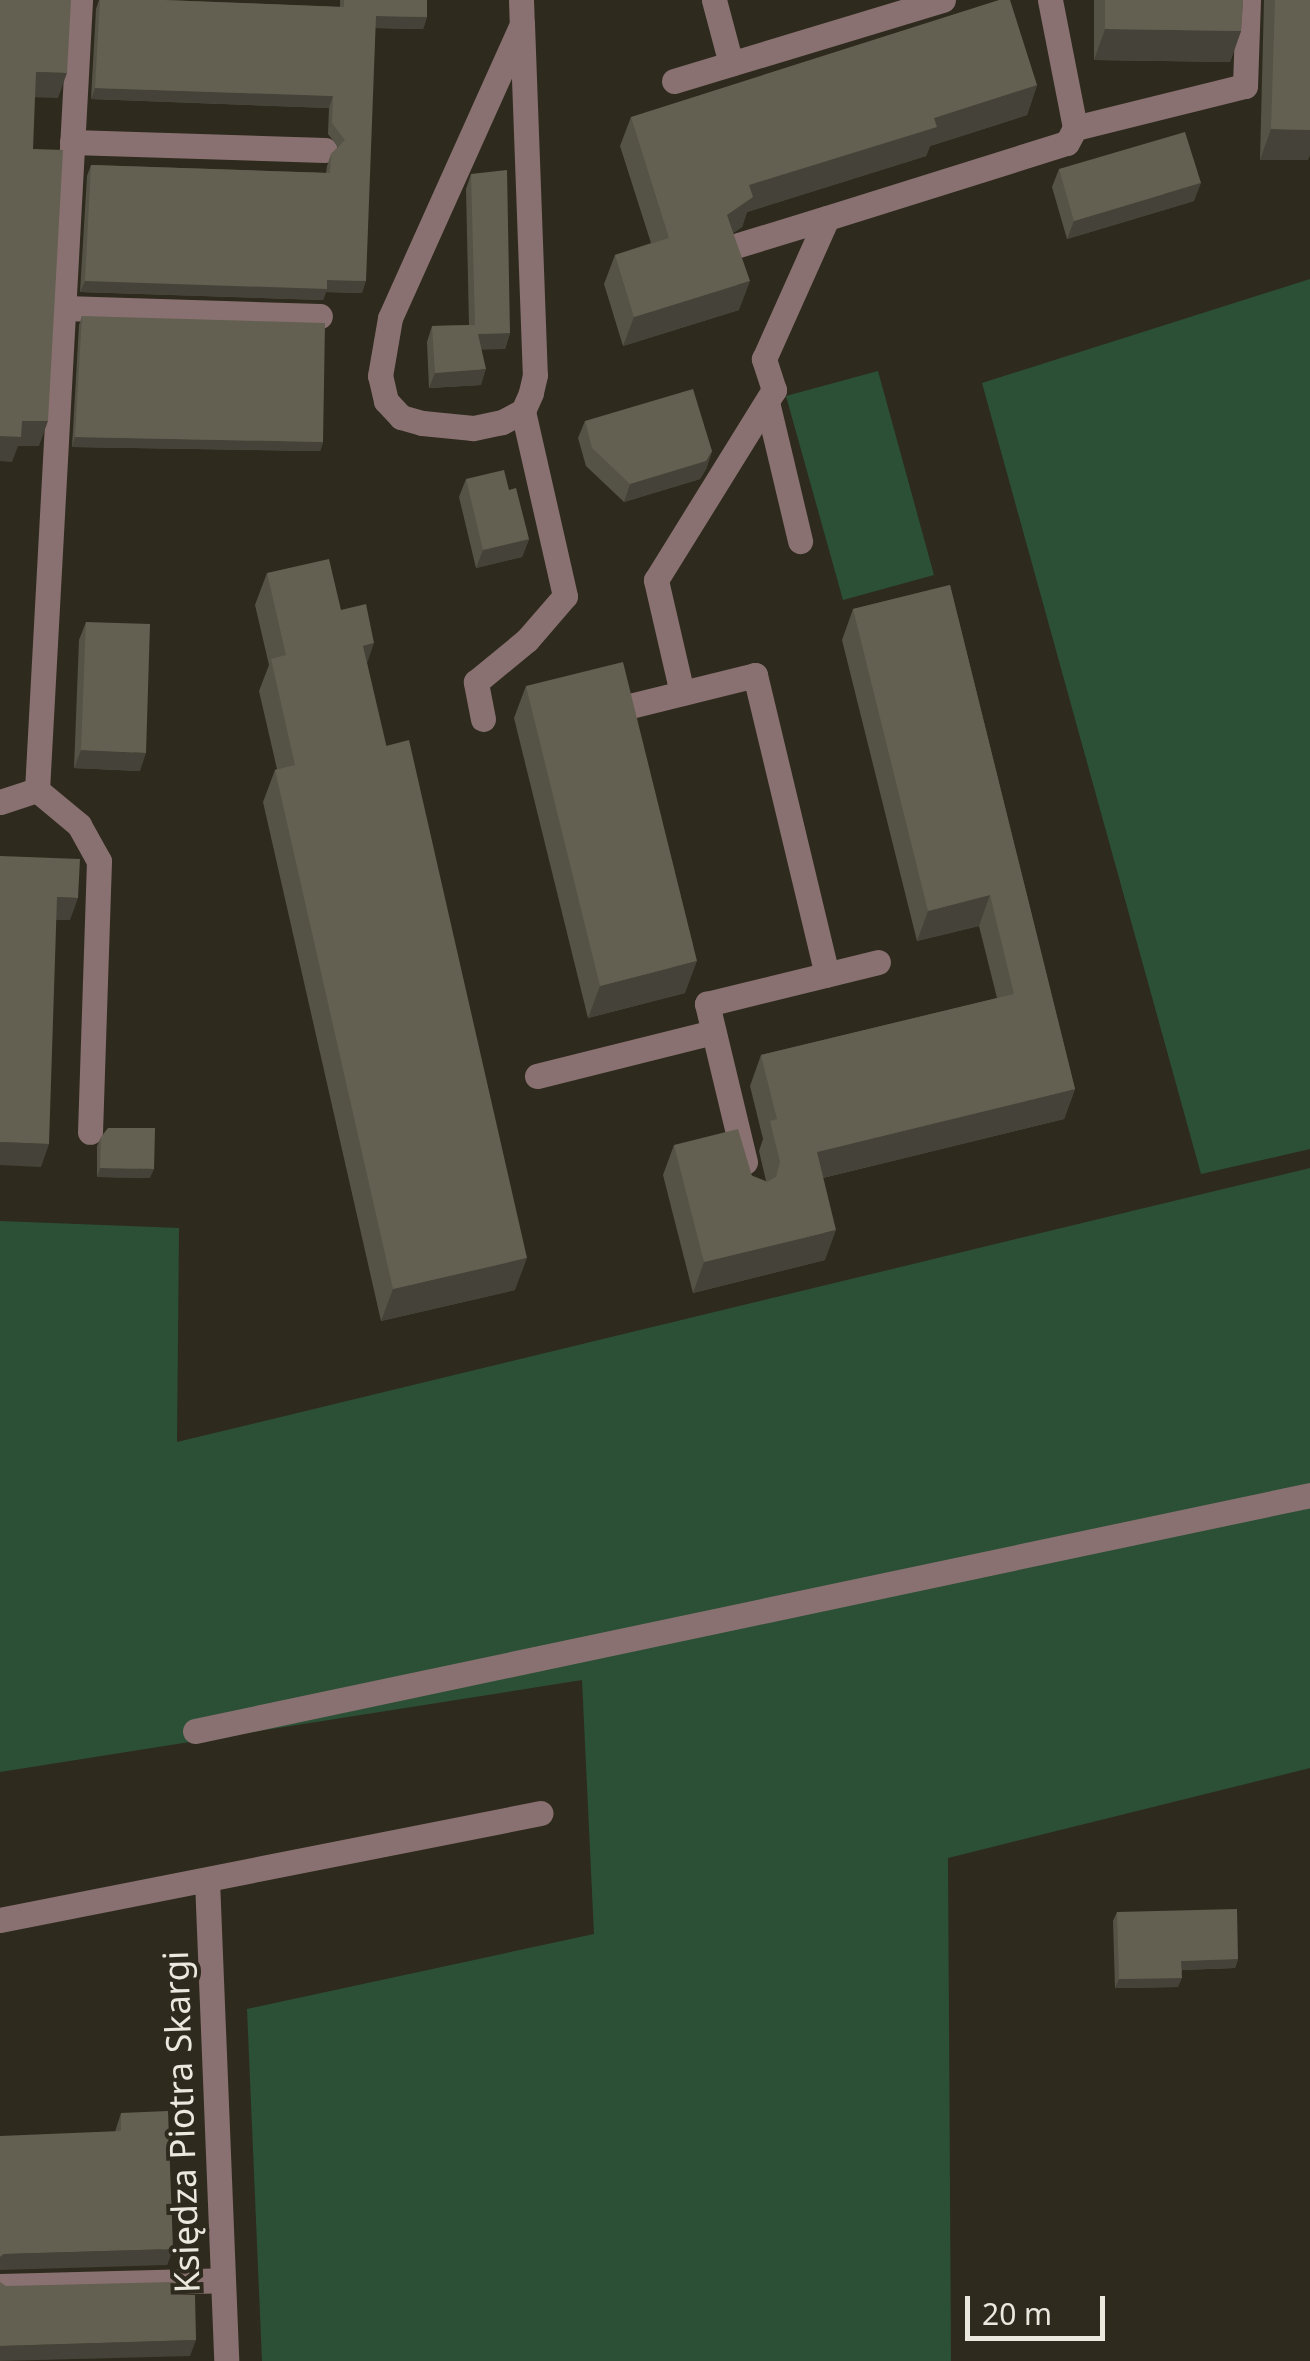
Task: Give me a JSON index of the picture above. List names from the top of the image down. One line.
{"streets":{"street":["Księdza Piotra Skargi"]},"scale_bar":"20 m"}
